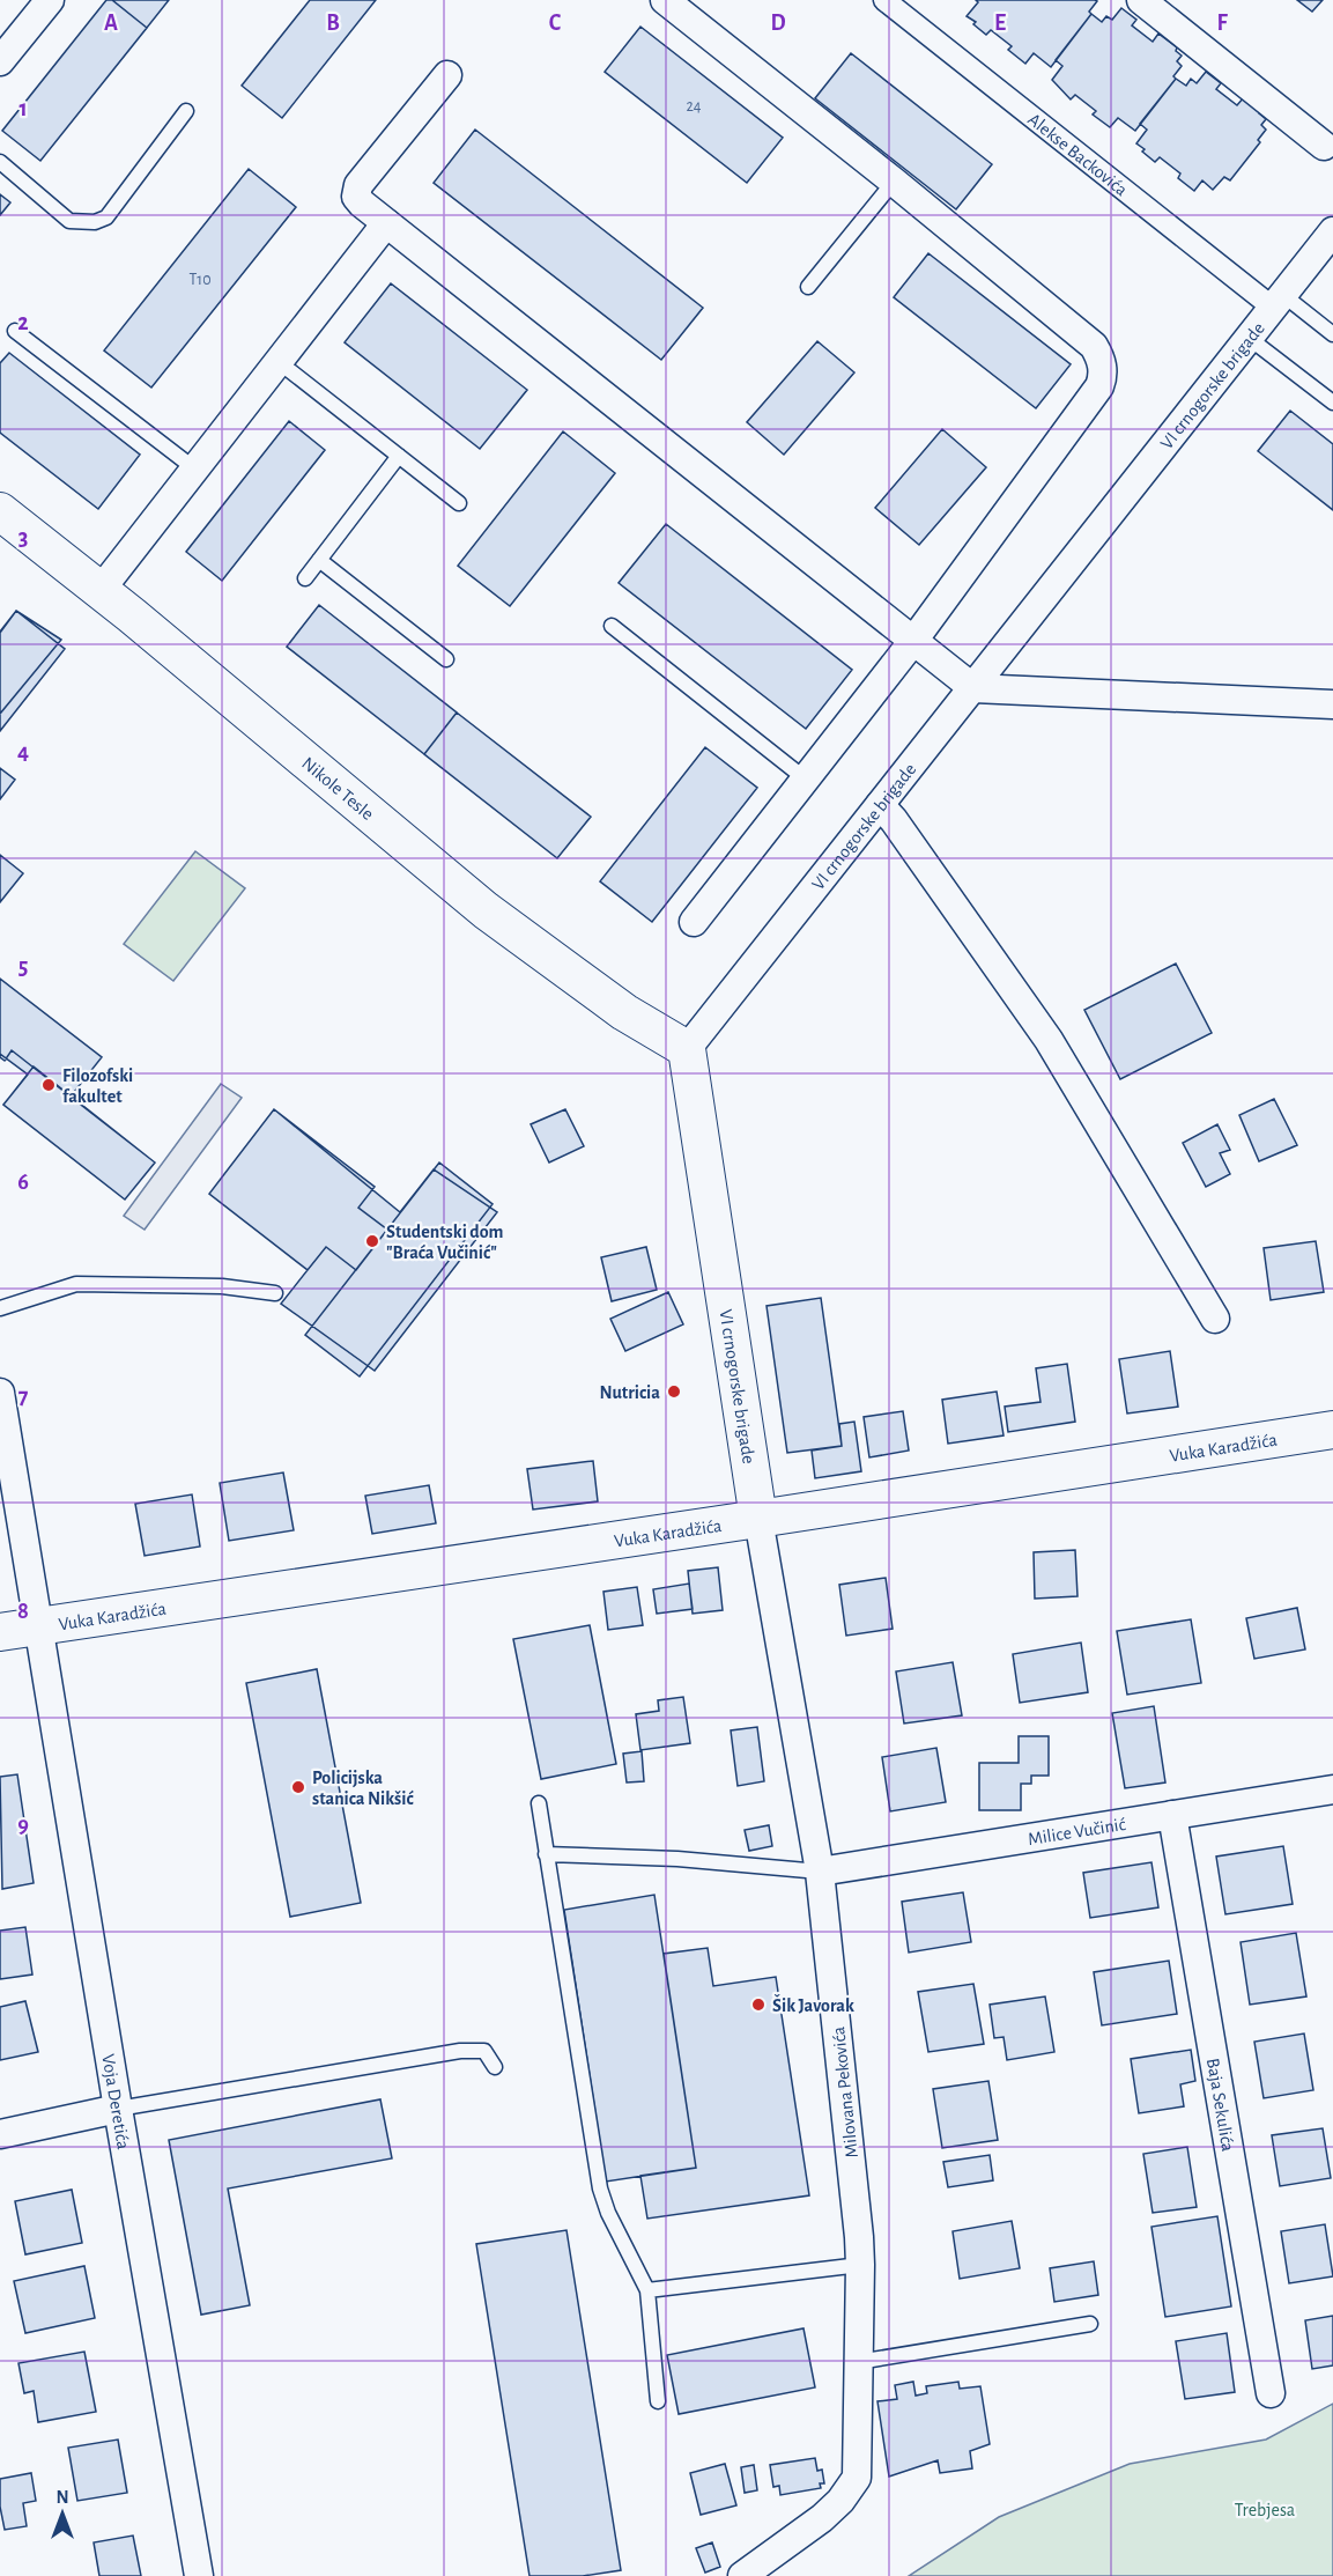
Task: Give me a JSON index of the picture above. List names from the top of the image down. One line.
{"streets":{"street":["Alekse Backovića","VI crnogorske brigade","Nikole Tesle","Vuka Karadžića","Milice Vučinić","Milovana Pekovića","Voja Deretića","Baja Sekulića"]},"crossings":[["Alekse Backovića","VI crnogorske brigade"],["VI crnogorske brigade","Nikole Tesle"],["VI crnogorske brigade","Vuka Karadžića"],["VI crnogorske brigade","Milovana Pekovića"],["Vuka Karadžića","Milovana Pekovića"],["Vuka Karadžića","Voja Deretića"],["Milice Vučinić","Milovana Pekovića"],["Milice Vučinić","Baja Sekulića"]],"parks":["Trebjesa"],"places":["Filozofski fakultet","Studentski dom \"Braća Vučinić\"","Nutricia","Policijska stanica Nikšić","Šik Javorak"],"house_numbers":["24","T10"],"north":"top","grid":{"columns":["A","B","C","D","E","F"],"rows":["1","2","3","4","5","6","7","8","9"]}}
